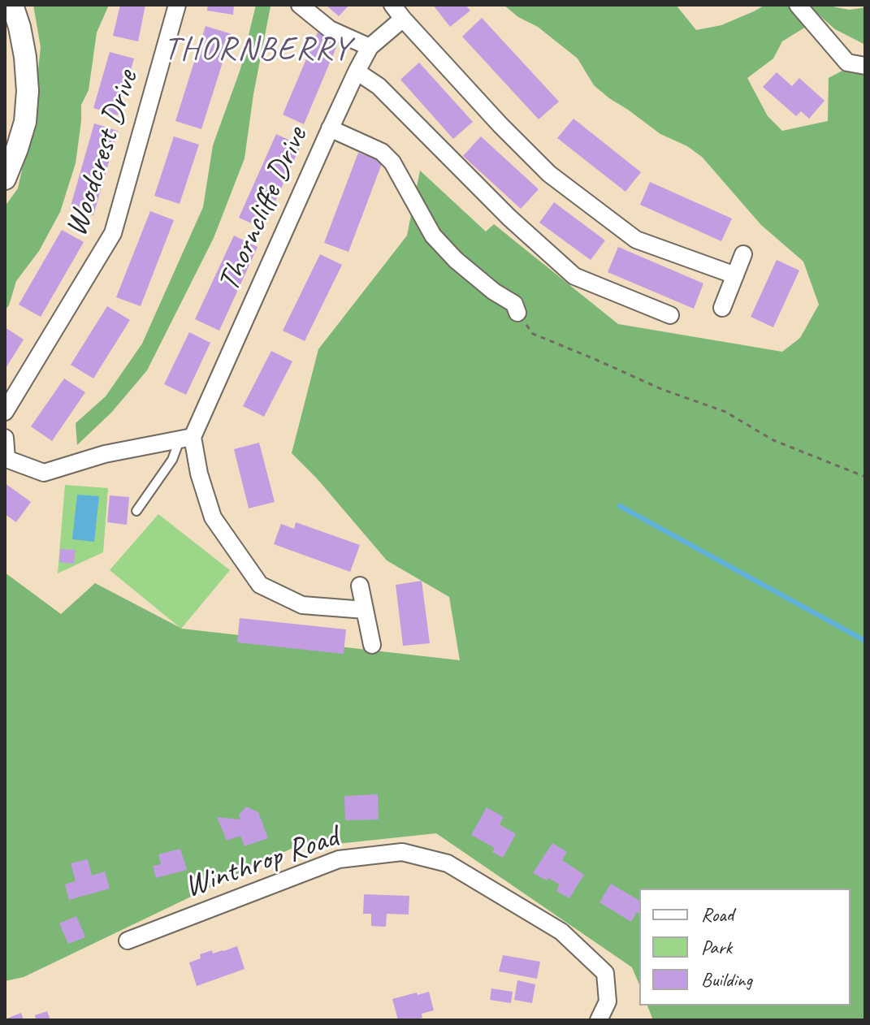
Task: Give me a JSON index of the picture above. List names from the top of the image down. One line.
{"streets":{"street":["Woodcrest Drive","Thorncliffe Drive","Winthrop Road"]},"districts":["THORNBERRY"],"legend":["Road","Park","Building"]}
